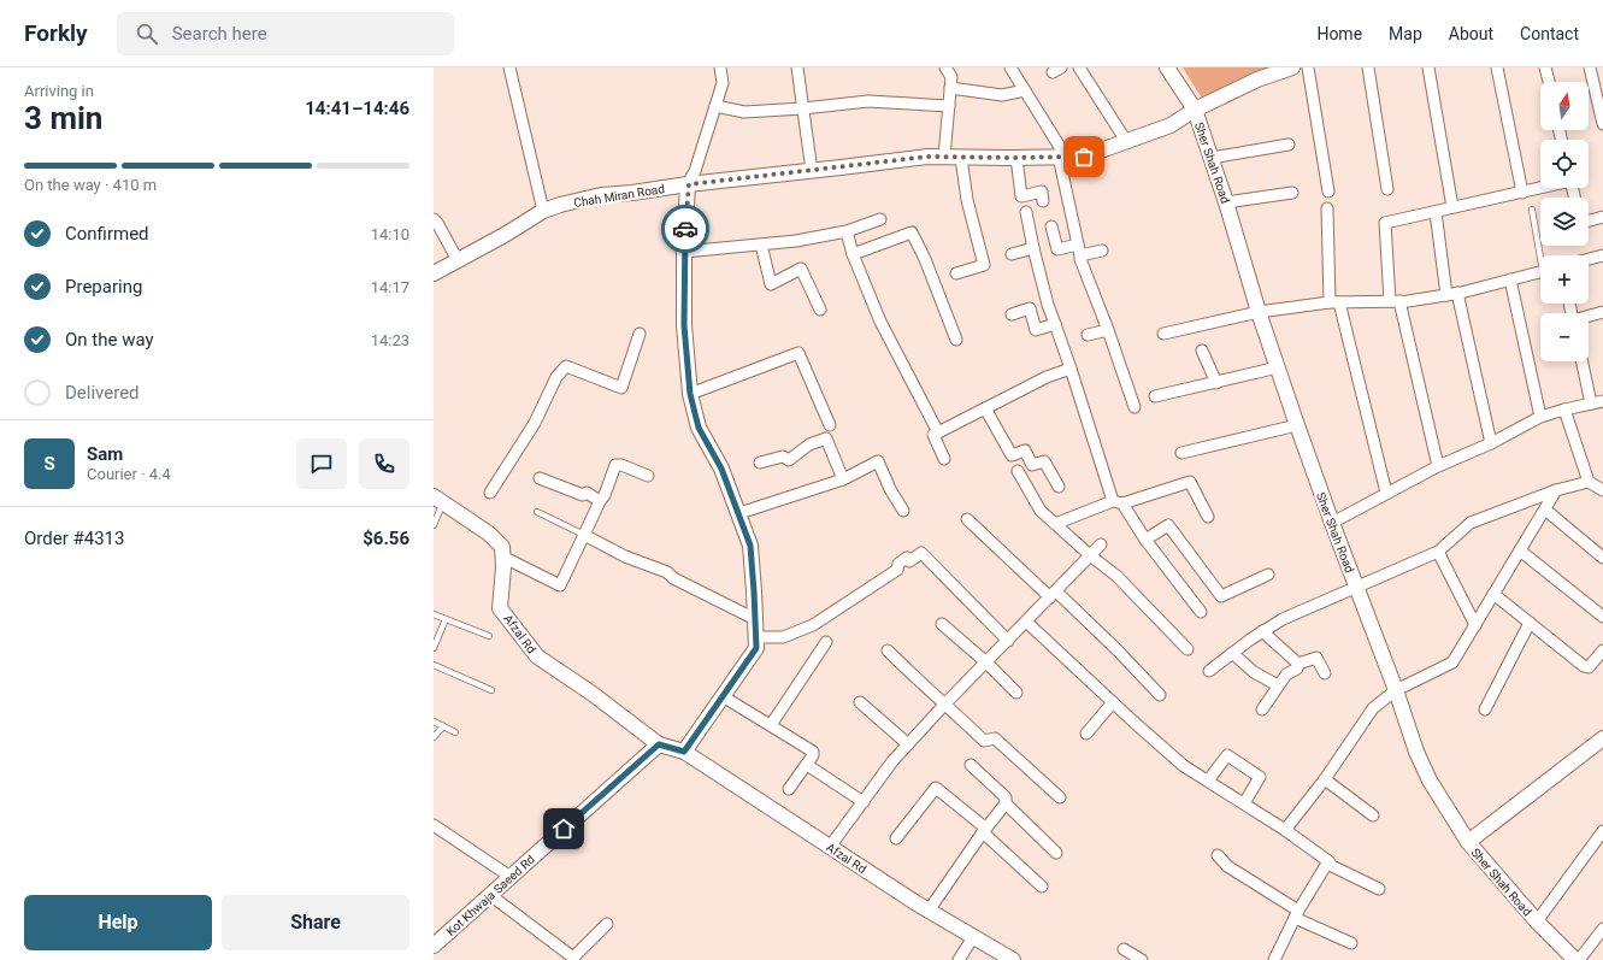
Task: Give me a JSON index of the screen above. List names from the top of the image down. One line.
{"streets":{"street":["Sher Shah Road","Chah Miran Road","Afzal Rd","Kot Khwaja Saeed Rd"]},"crossings":[["Sher Shah Road","Chah Miran Road"],["Afzal Rd","Kot Khwaja Saeed Rd"]],"north":"top","page":{"header":"Forkly","search":"Search here","nav":["Home","Map","About","Contact"],"heading":["3 min","Arriving in","14:41–14:46"],"panel":["Sam","Courier · 4.4","Order #4313","$6.56"],"map_buttons":["+","−"],"bar":"On the way · 410 m","list":[["Confirmed","14:10"],["Preparing","14:17"],["On the way","14:23"],"Delivered"],"round":"S","buttons":["Help","Share"]}}
